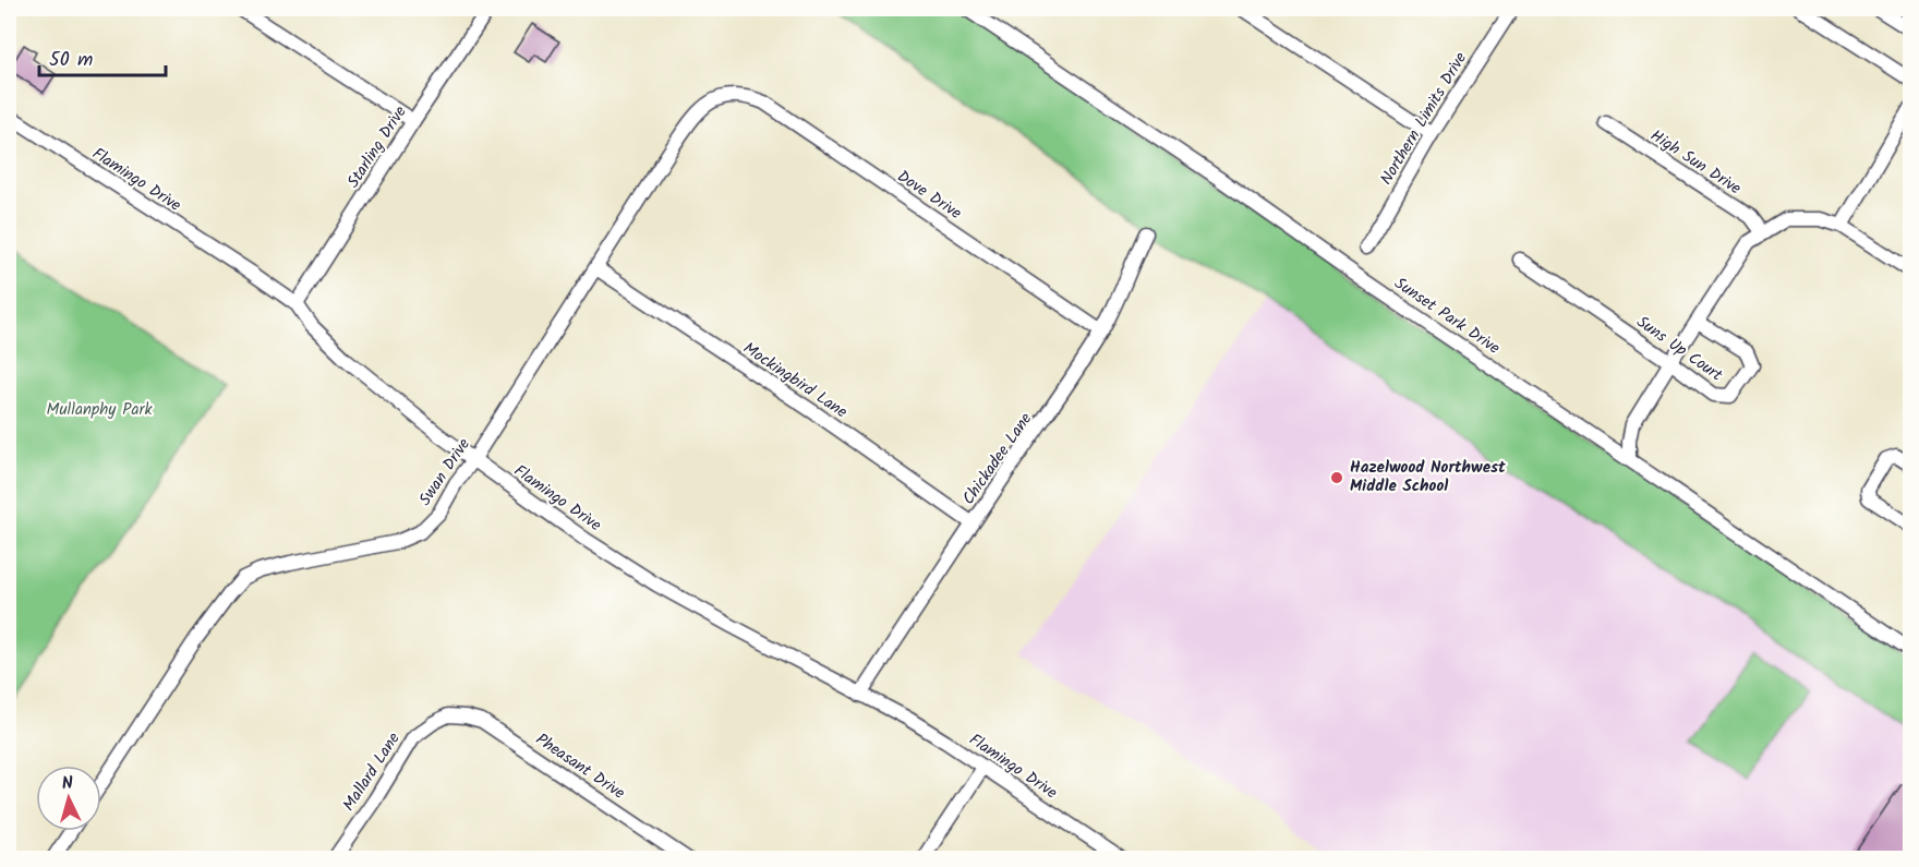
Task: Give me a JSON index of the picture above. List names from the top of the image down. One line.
{"streets":{"street":["Northern Limits Drive","Starling Drive","High Sun Drive","Flamingo Drive","Dove Drive","Sunset Park Drive","Suns Up Court","Mockingbird Lane","Chickadee Lane","Swan Drive","Pheasant Drive","Mallard Lane"]},"crossings":[["Starling Drive","Flamingo Drive"],["Flamingo Drive","Chickadee Lane"],["Flamingo Drive","Swan Drive"],["Dove Drive","Chickadee Lane"],["Dove Drive","Swan Drive"],["Mockingbird Lane","Chickadee Lane"],["Mockingbird Lane","Swan Drive"],["Pheasant Drive","Mallard Lane"]],"parks":["Mullanphy Park"],"places":["Hazelwood Northwest Middle School"],"scale_bar":"50 m","north":"top"}
